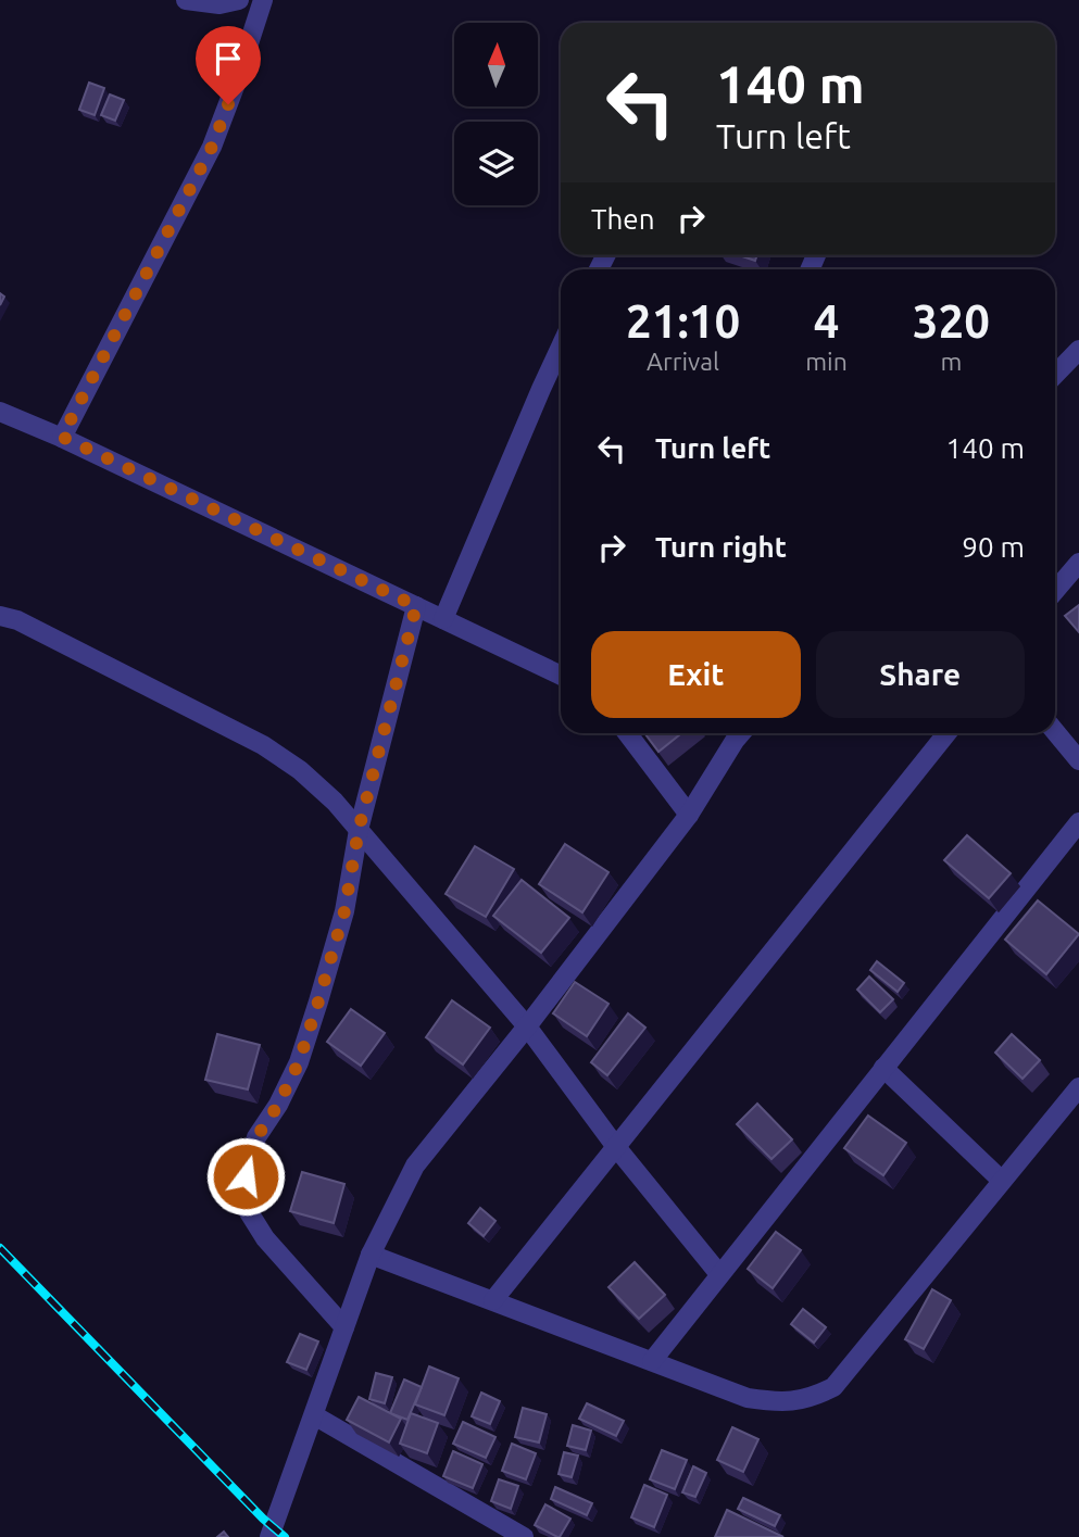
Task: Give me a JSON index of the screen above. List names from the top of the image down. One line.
{"north":"top","page":{"turn":["140 m","Turn left"],"then":"Then","eta":["21:10","Arrival","4","min","320","m"],"list":[{"name":"Turn left","value":"140 m"},{"name":"Turn right","value":"90 m"}],"buttons":["Exit","Share"]}}
